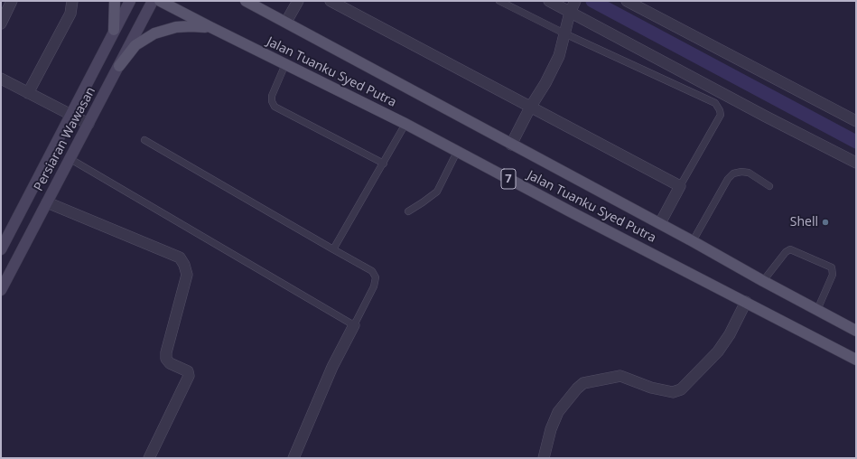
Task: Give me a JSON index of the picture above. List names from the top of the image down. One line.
{"streets":{"main road":["Jalan Tuanku Syed Putra","Persiaran Wawasan","7"]},"places":["Shell"]}
